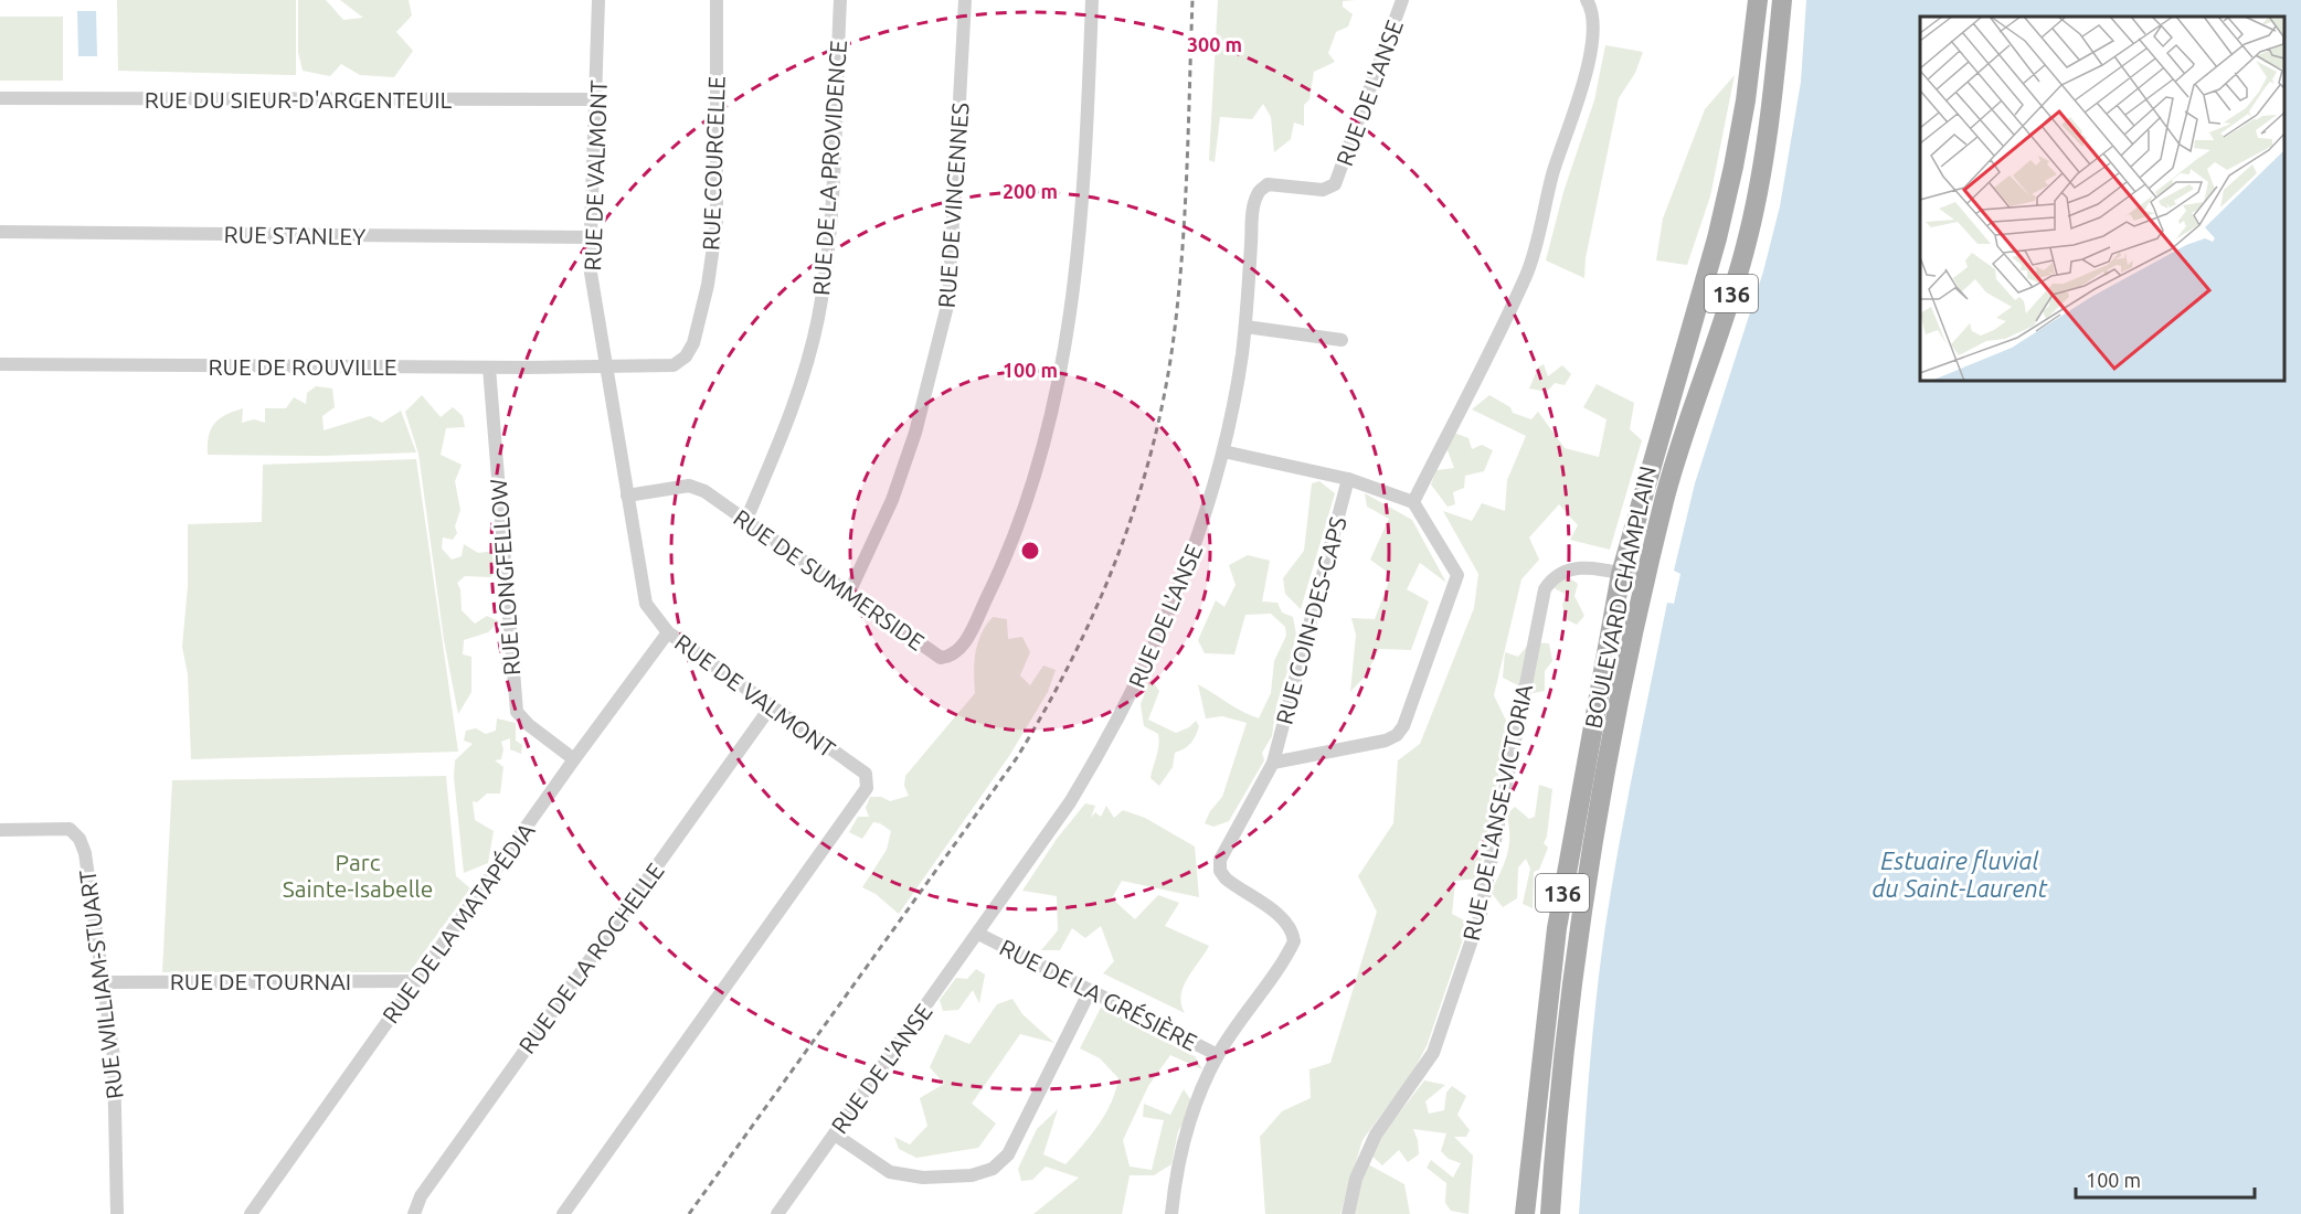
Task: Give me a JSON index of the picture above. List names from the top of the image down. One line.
{"streets":{"main road":["136","BOULEVARD CHAMPLAIN"],"street":["RUE DE L'ANSE","RUE DU SIEUR-D'ARGENTEUIL","RUE COURCELLE","RUE DE LA PROVIDENCE","RUE DE VALMONT","RUE DE VINCENNES","RUE STANLEY","RUE DE ROUVILLE","RUE LONGFELLOW","RUE DE SUMMERSIDE","RUE COIN-DES-CAPS","RUE DE L'ANSE-VICTORIA","RUE DE LA MATAPÉDIA","RUE DE LA ROCHELLE","RUE DE TOURNAI","RUE WILLIAM-STUART","RUE DE LA GRÉSIÈRE"]},"crossings":[["RUE DE L'ANSE","RUE DE LA GRÉSIÈRE"],["RUE DU SIEUR-D'ARGENTEUIL","RUE DE VALMONT"],["RUE COURCELLE","RUE DE VALMONT"],["RUE COURCELLE","RUE DE ROUVILLE"],["RUE DE LA PROVIDENCE","RUE DE SUMMERSIDE"],["RUE DE VALMONT","RUE STANLEY"],["RUE DE VALMONT","RUE DE ROUVILLE"],["RUE DE VALMONT","RUE DE SUMMERSIDE"],["RUE DE VALMONT","RUE DE LA MATAPÉDIA"],["RUE DE VALMONT","RUE DE LA ROCHELLE"],["RUE DE VINCENNES","RUE DE SUMMERSIDE"],["RUE DE ROUVILLE","RUE LONGFELLOW"],["RUE LONGFELLOW","RUE DE LA MATAPÉDIA"],["BOULEVARD CHAMPLAIN","RUE DE L'ANSE-VICTORIA"],["RUE COIN-DES-CAPS","RUE DE LA GRÉSIÈRE"],["RUE DE LA MATAPÉDIA","RUE DE TOURNAI"],["RUE DE TOURNAI","RUE WILLIAM-STUART"]],"water":["Estuaire fluvial du Saint-Laurent"],"parks":["Parc Sainte-Isabelle"],"scale_bar":"100 m","rings":["300 m","200 m","100 m"]}
